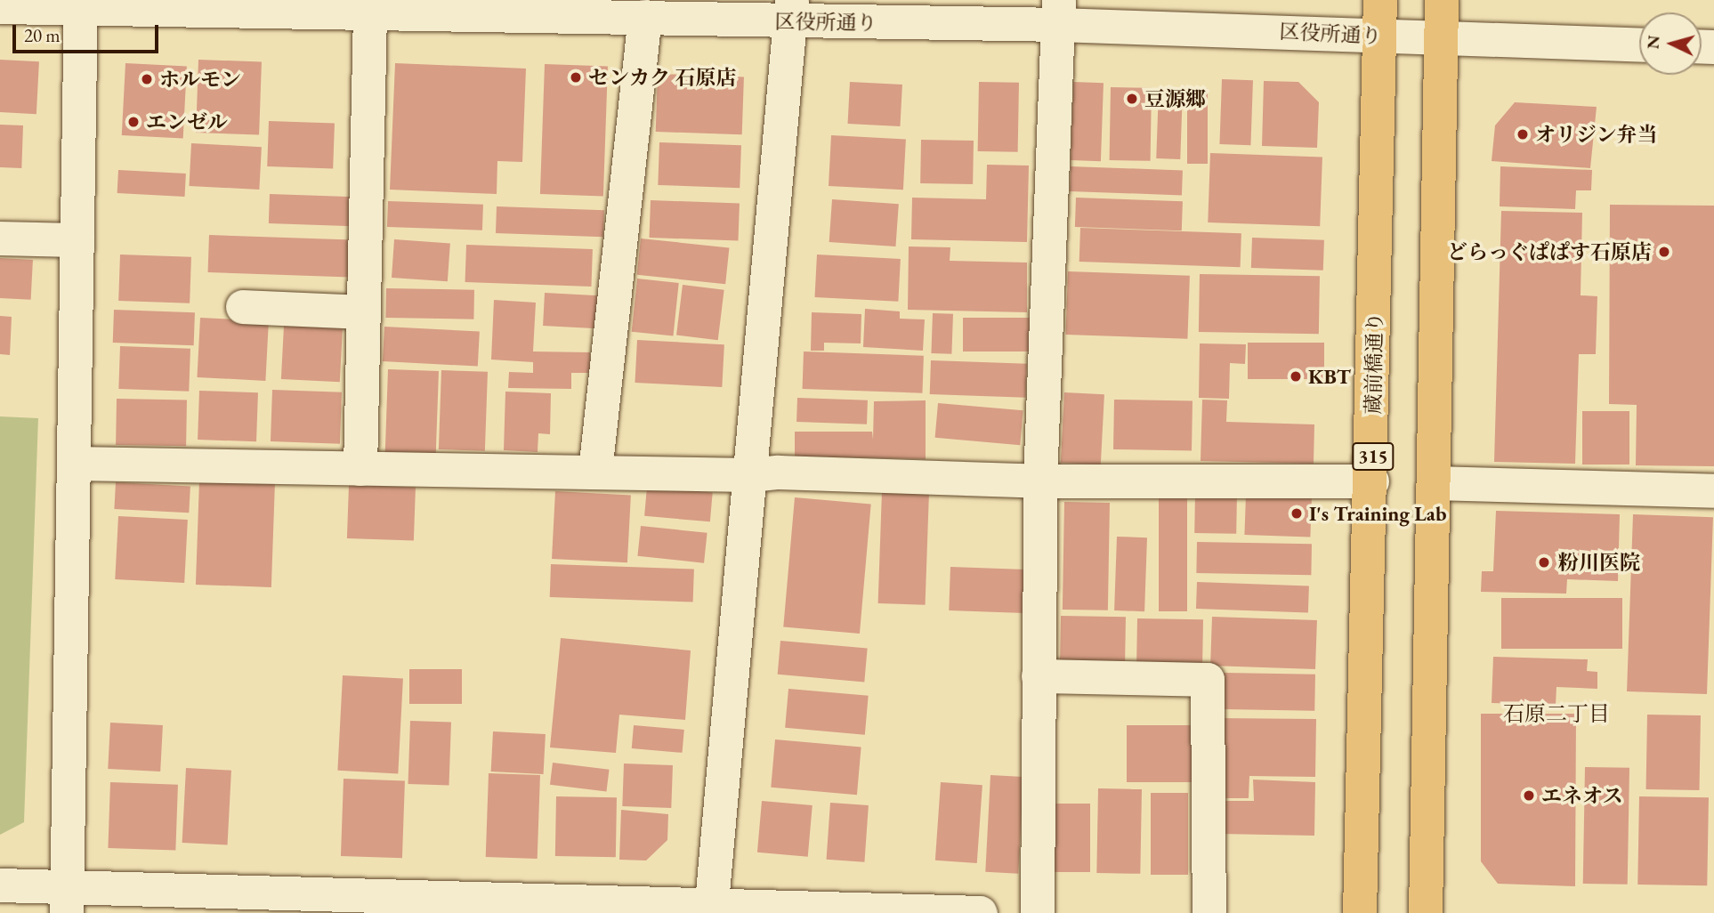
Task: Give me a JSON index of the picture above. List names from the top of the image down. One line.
{"streets":{"main road":["蔵前橋通り","315"],"street":["区役所通り"]},"crossings":[["区役所通り","蔵前橋通り"]],"districts":["石原二丁目"],"places":["センカク 石原店","ホルモン","豆源郷","エンゼル","オリジン弁当","どらっぐぱぱす石原店","KBT","I's Training Lab","粉川医院","エネオス"],"scale_bar":"20 m","north":"left"}
